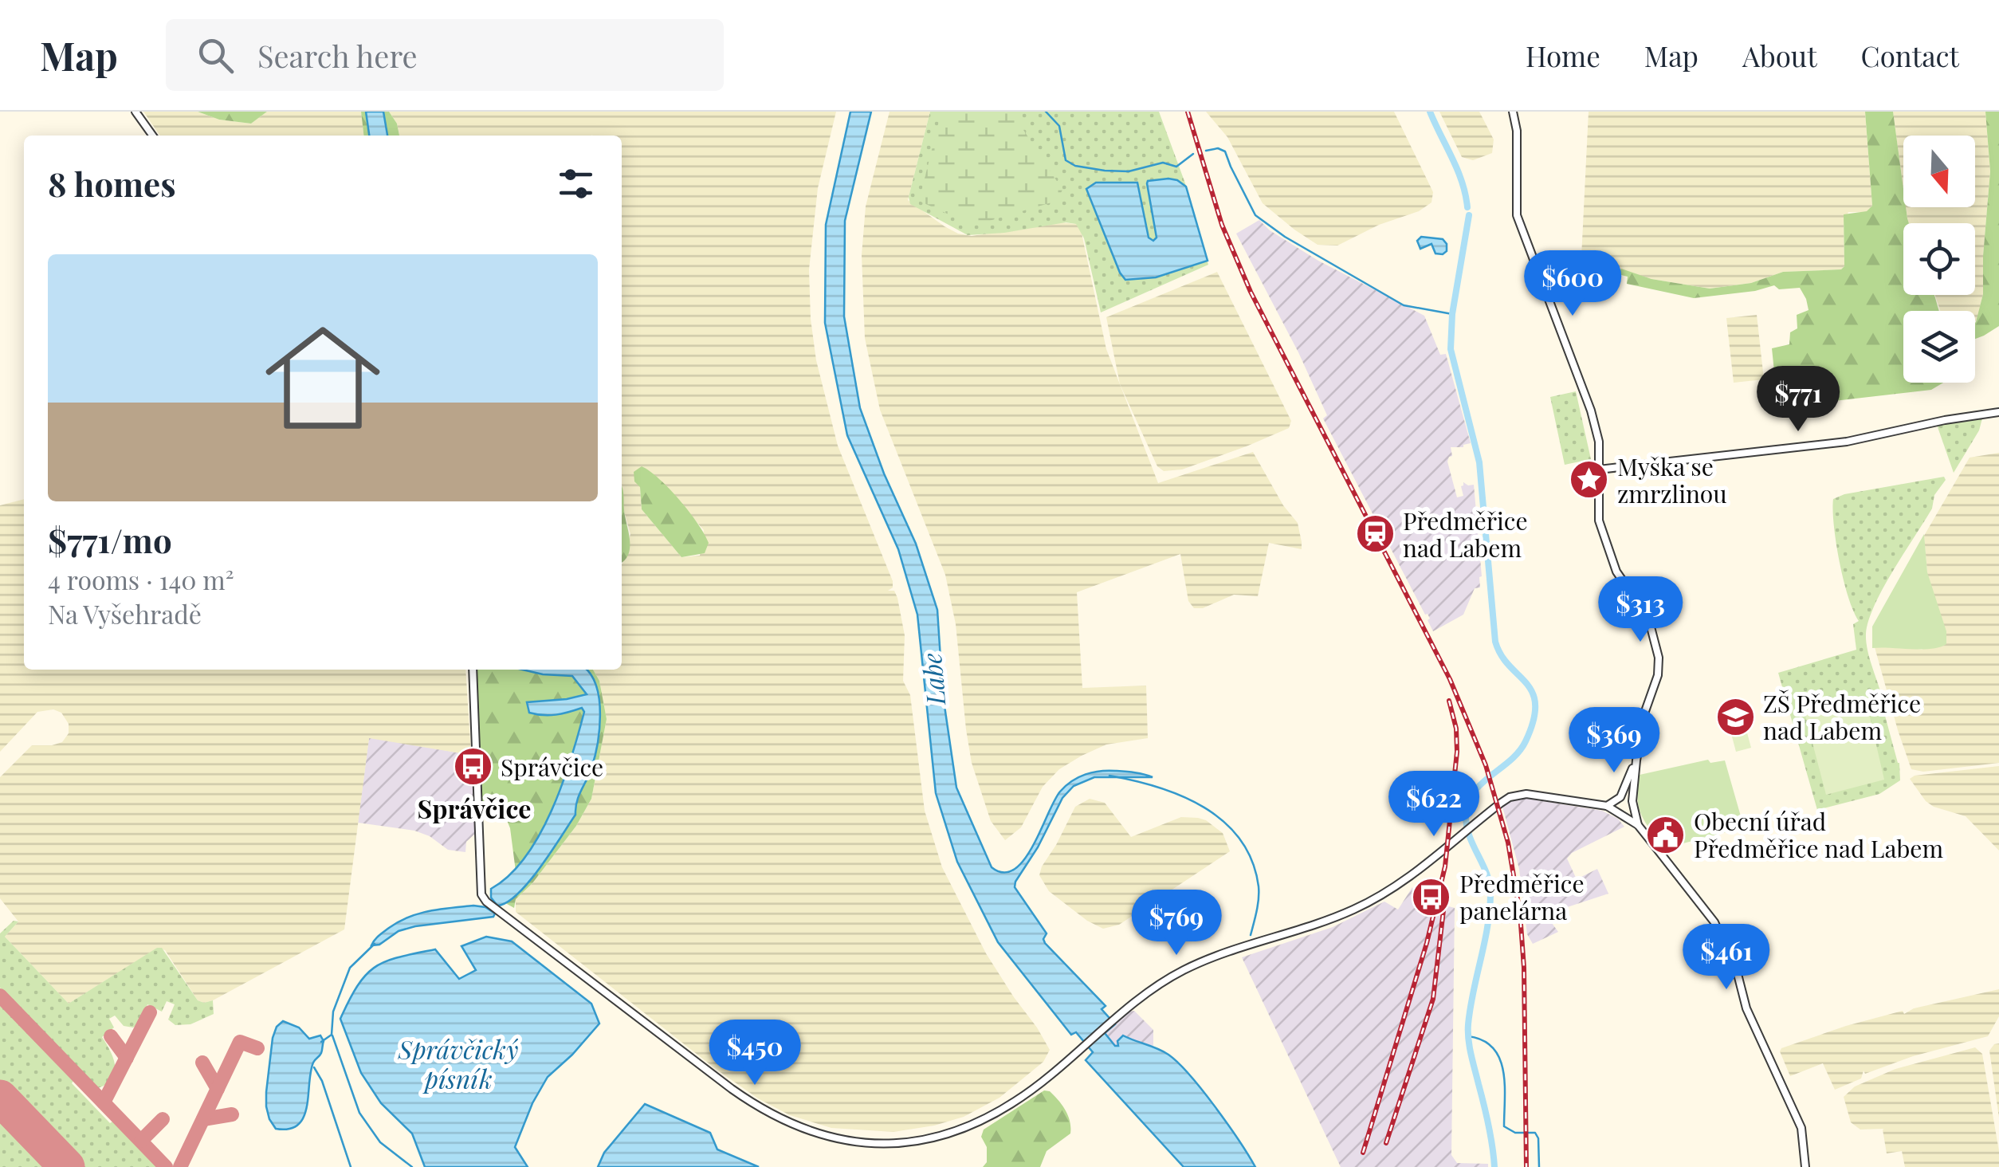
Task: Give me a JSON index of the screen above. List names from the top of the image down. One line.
{"districts":["Správčice"],"water":["Labe","Správčický písník"],"places":{"place":["Myška se zmrzlinou"],"station":["Předměřice nad Labem"],"school or university":["ZŠ Předměřice nad Labem"],"bus stop":["Správčice","Předměřice panelárna"],"public building":["Obecní úřad Předměřice nad Labem"]},"north":"bottom","page":{"header":"Map","search":"Search here","nav":["Home","Map","About","Contact"],"heading":"8 homes","list":[{"name":"$771/mo","note":"4 rooms · 140 m² · Na Vyšehradě"}],"price":["$600","$771","$313","$369","$622","$769","$461","$450"]}}
